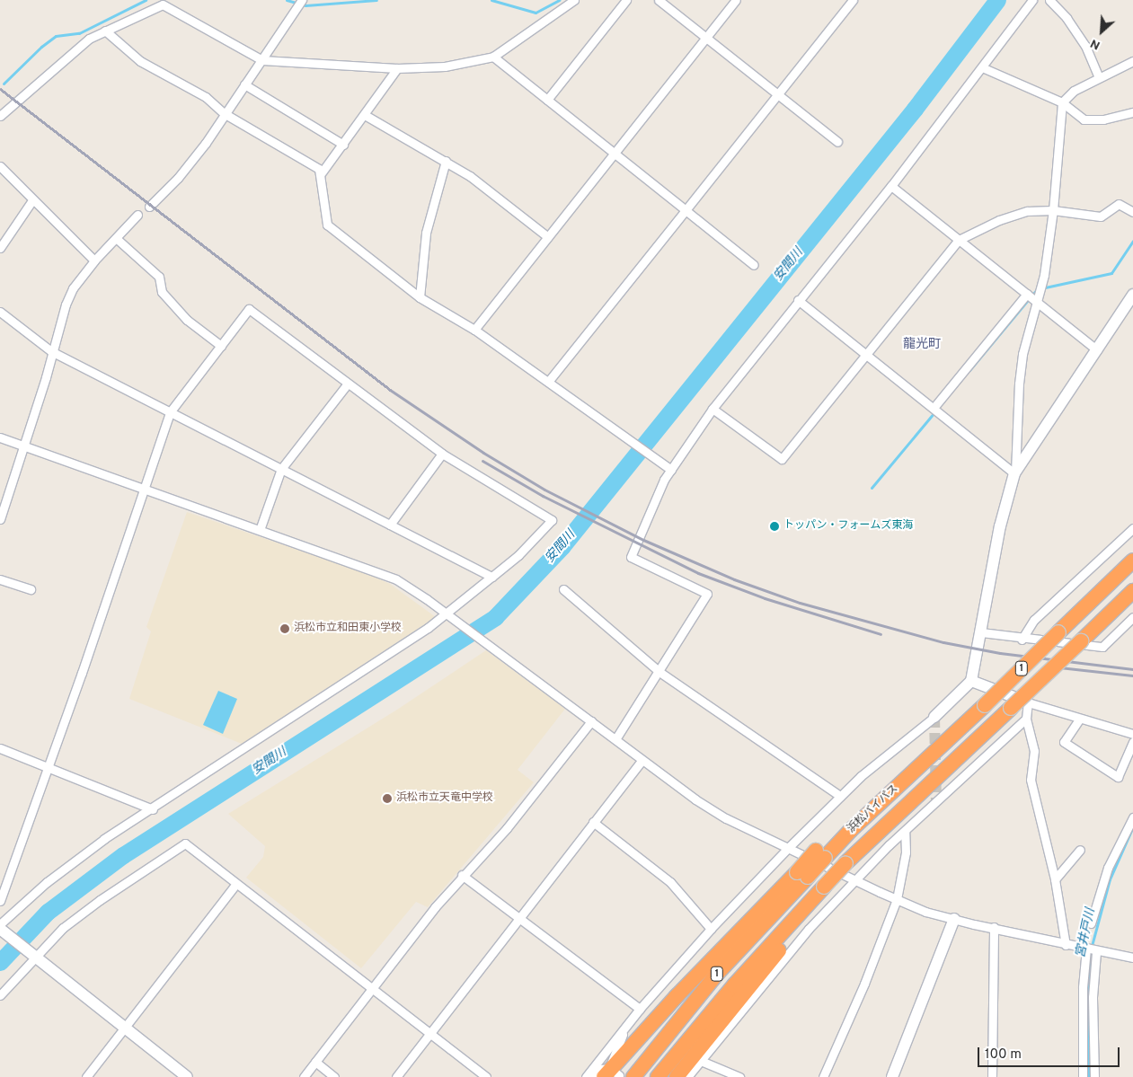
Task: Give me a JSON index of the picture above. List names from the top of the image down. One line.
{"streets":{"highway":["1","浜松バイパス"]},"crossings":[["1","浜松バイパス"]],"districts":["龍光町"],"water":["安間川","宮井戸川"],"places":["トッパン・フォームズ東海","浜松市立和田東小学校","浜松市立天竜中学校"],"scale_bar":"100 m","north":"bottom left"}
